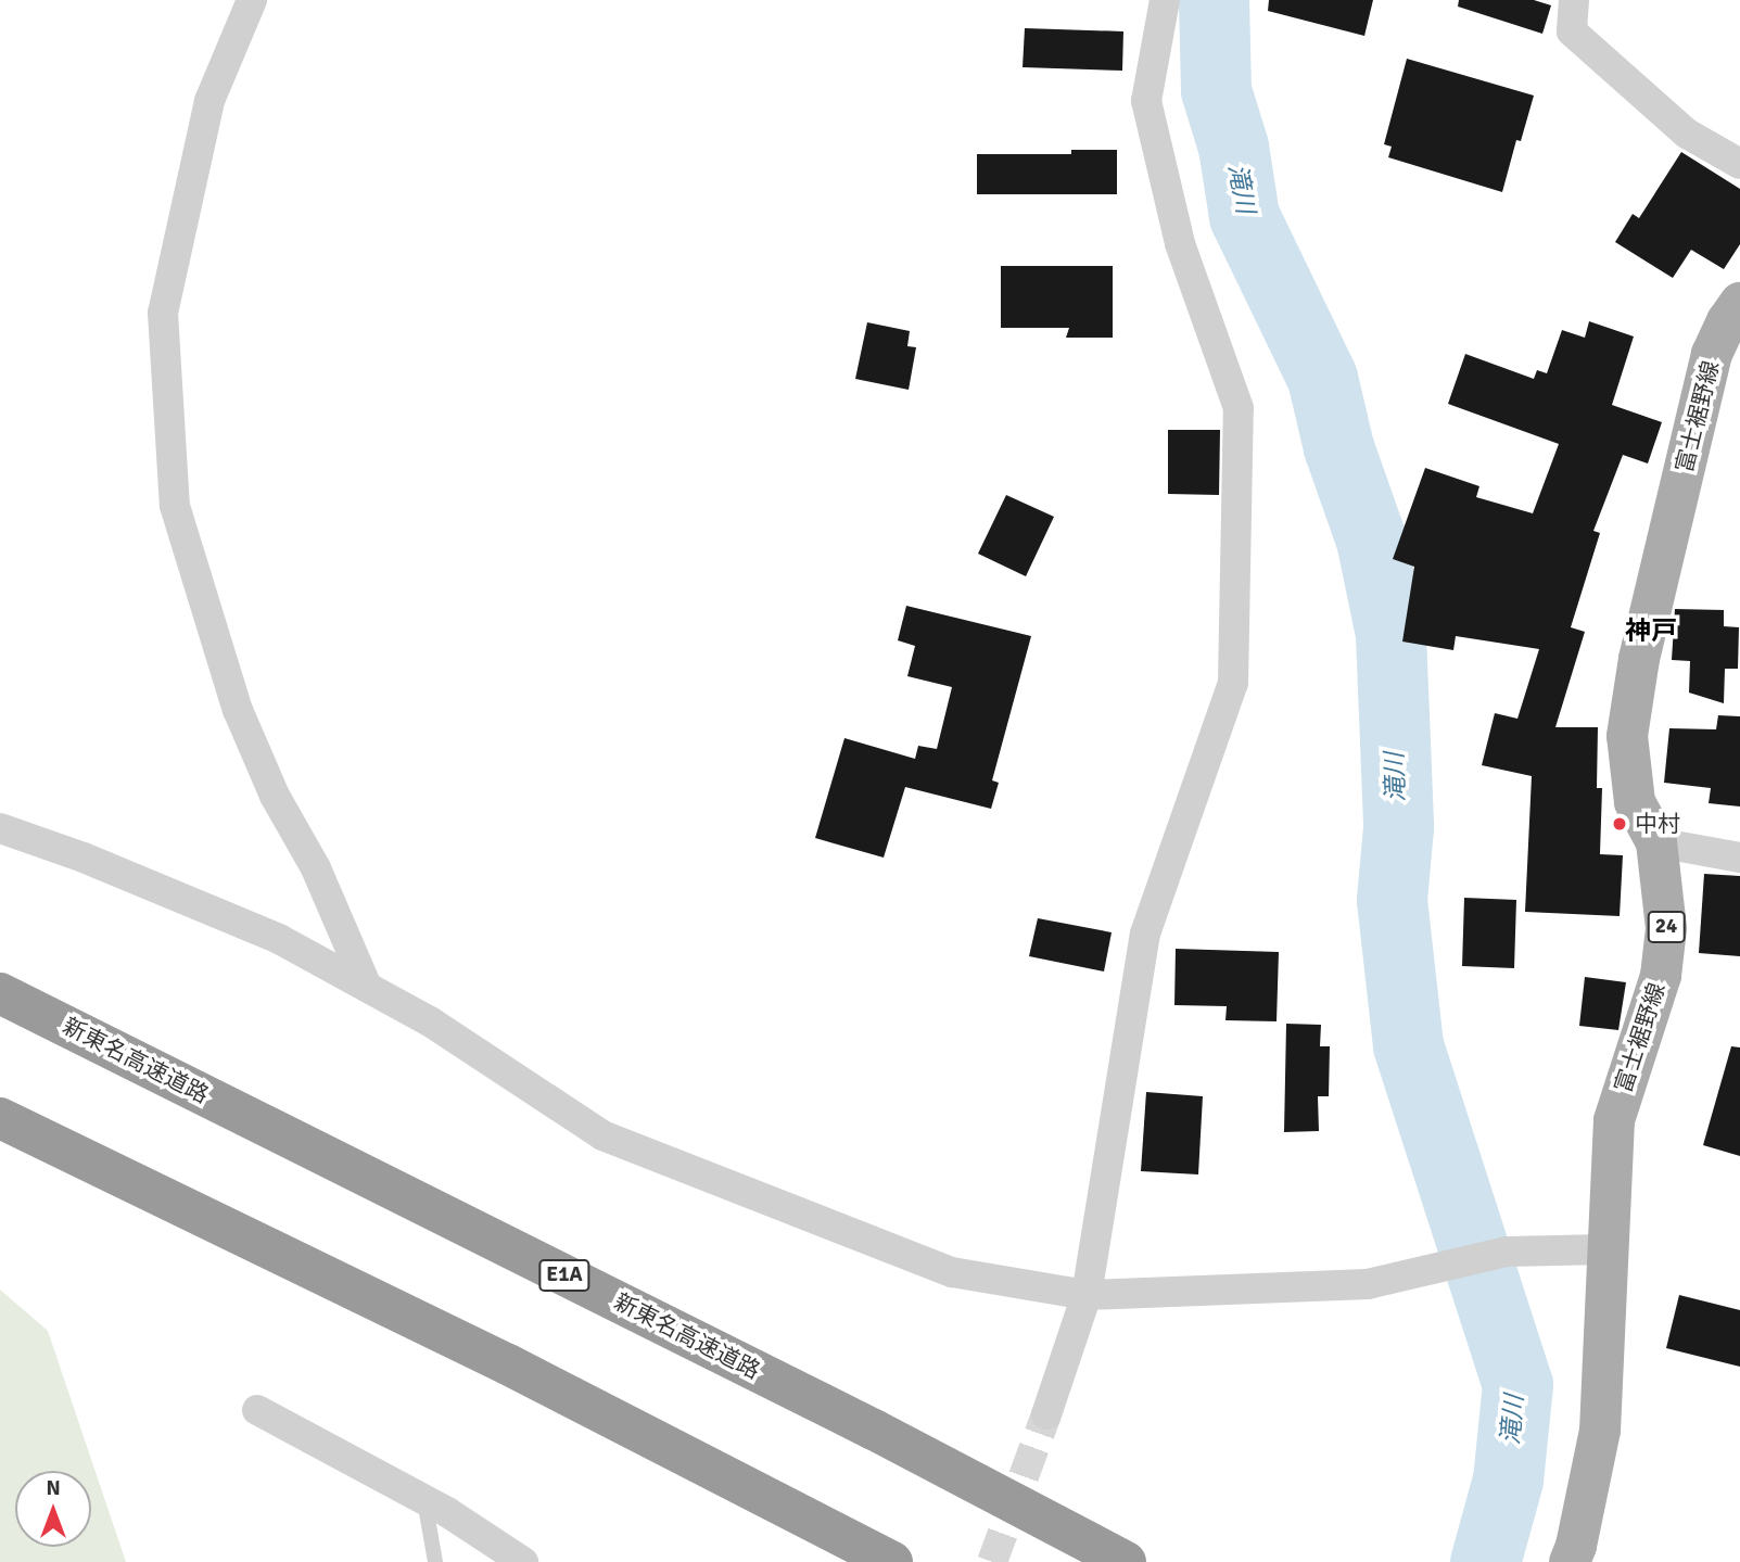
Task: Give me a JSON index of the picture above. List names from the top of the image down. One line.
{"streets":{"highway":["新東名高速道路","E1A"],"main road":["富士裾野線","24"]},"districts":["神戸"],"water":["滝川"],"places":["中村"],"north":"top"}
